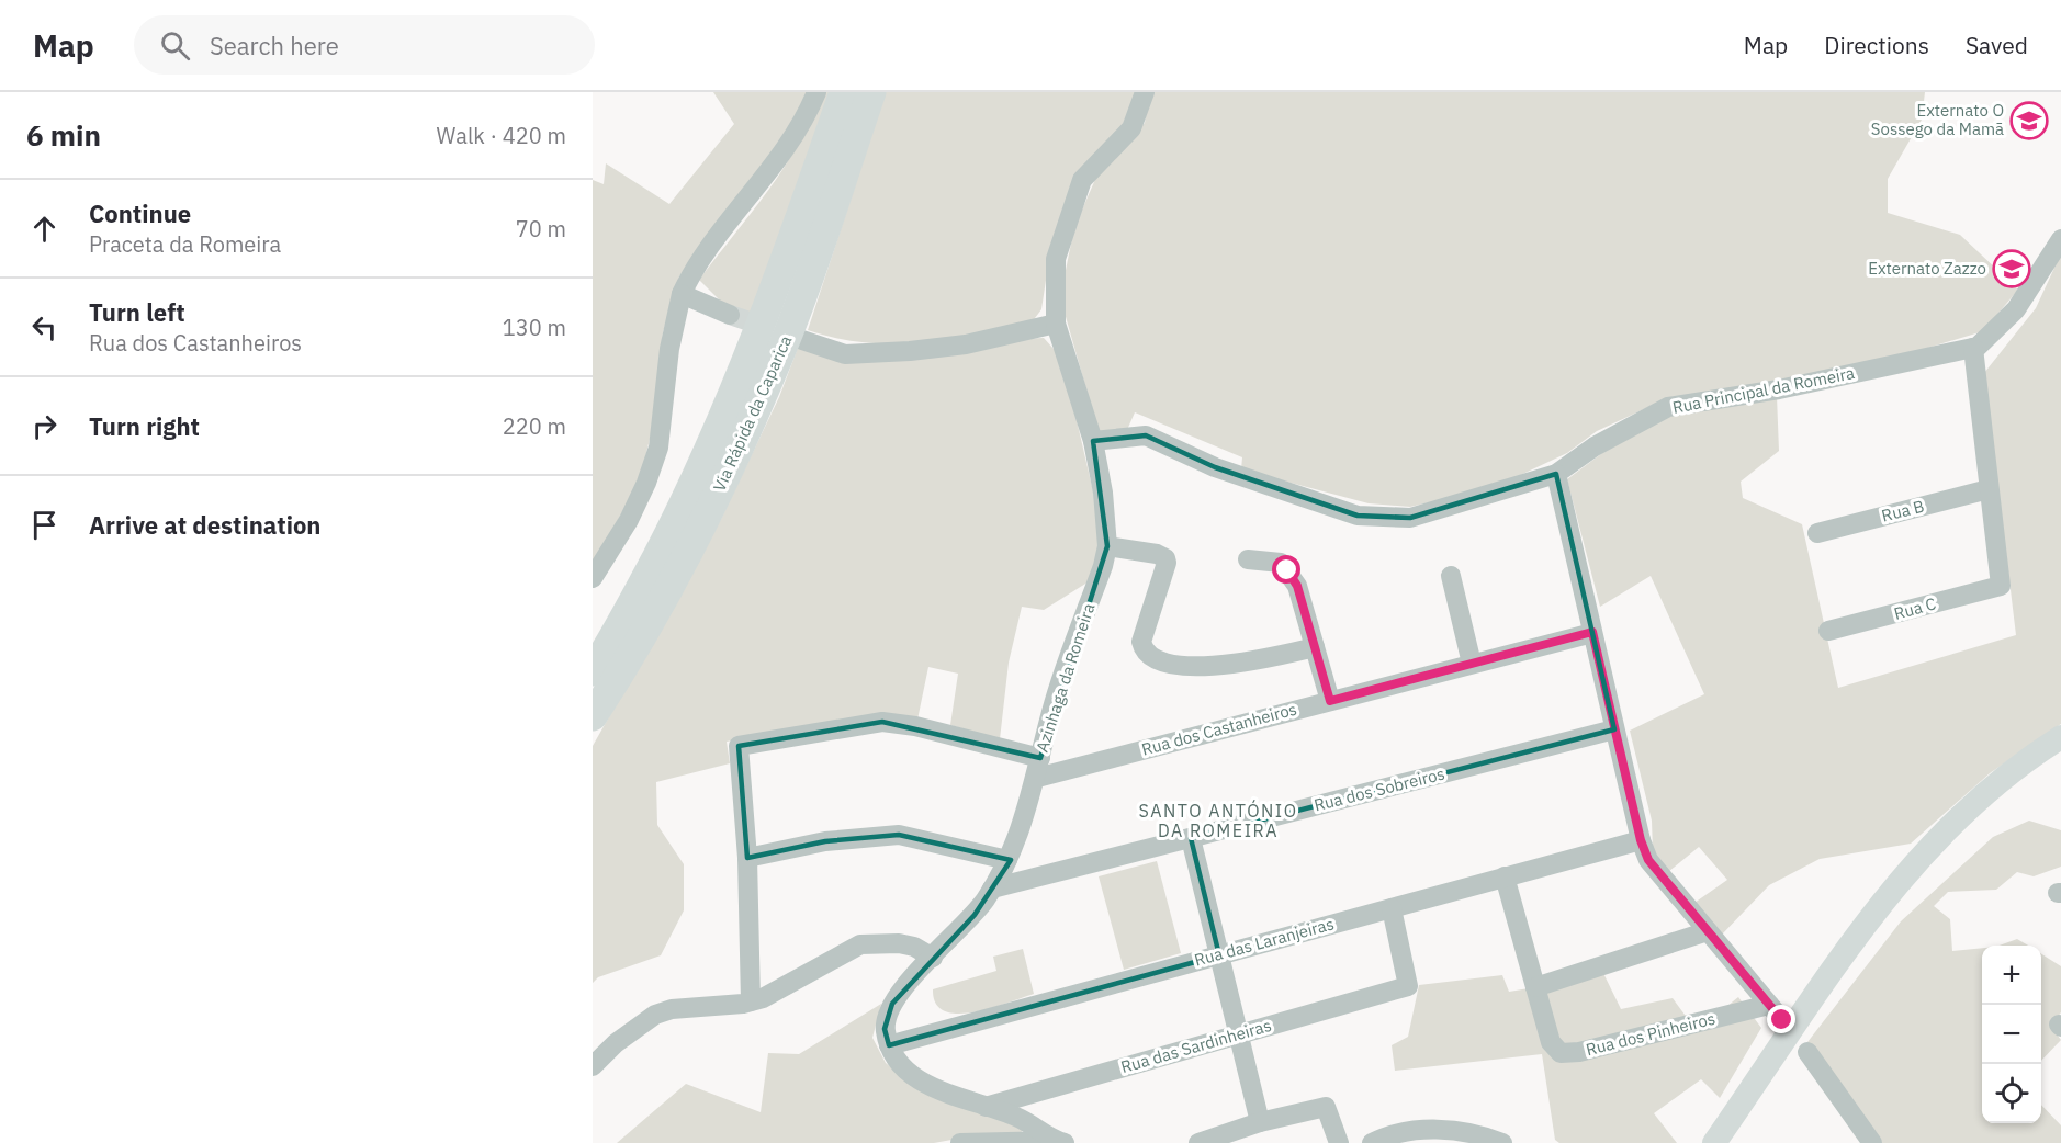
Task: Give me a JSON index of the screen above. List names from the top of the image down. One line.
{"streets":{"highway":["Via Rápida da Caparica"],"street":["Rua Principal da Romeira","Rua B","Rua C","Azinhaga da Romeira","Rua dos Castanheiros","Rua dos Sobreiros","Rua das Laranjeiras","Rua dos Pinheiros","Rua das Sardinheiras"]},"crossings":[["Rua Principal da Romeira","Azinhaga da Romeira"],["Rua B","Rua C"],["Azinhaga da Romeira","Rua dos Castanheiros"],["Azinhaga da Romeira","Rua dos Sobreiros"],["Azinhaga da Romeira","Rua das Laranjeiras"],["Rua das Laranjeiras","Rua dos Pinheiros"],["Rua das Laranjeiras","Rua das Sardinheiras"]],"districts":["SANTO ANTÓNIO DA ROMEIRA"],"places":{"school or university":["Externato O Sossego da Mamã","Externato Zazzo"]},"page":{"header":"Map","search":"Search here","nav":["Map","Directions","Saved"],"heading":["6 min","Walk · 420 m"],"list":[["Continue","Praceta da Romeira","70 m"],["Turn left","Rua dos Castanheiros","130 m"],["Turn right","220 m"],"Arrive at destination"],"map_buttons":["+","−"]}}
